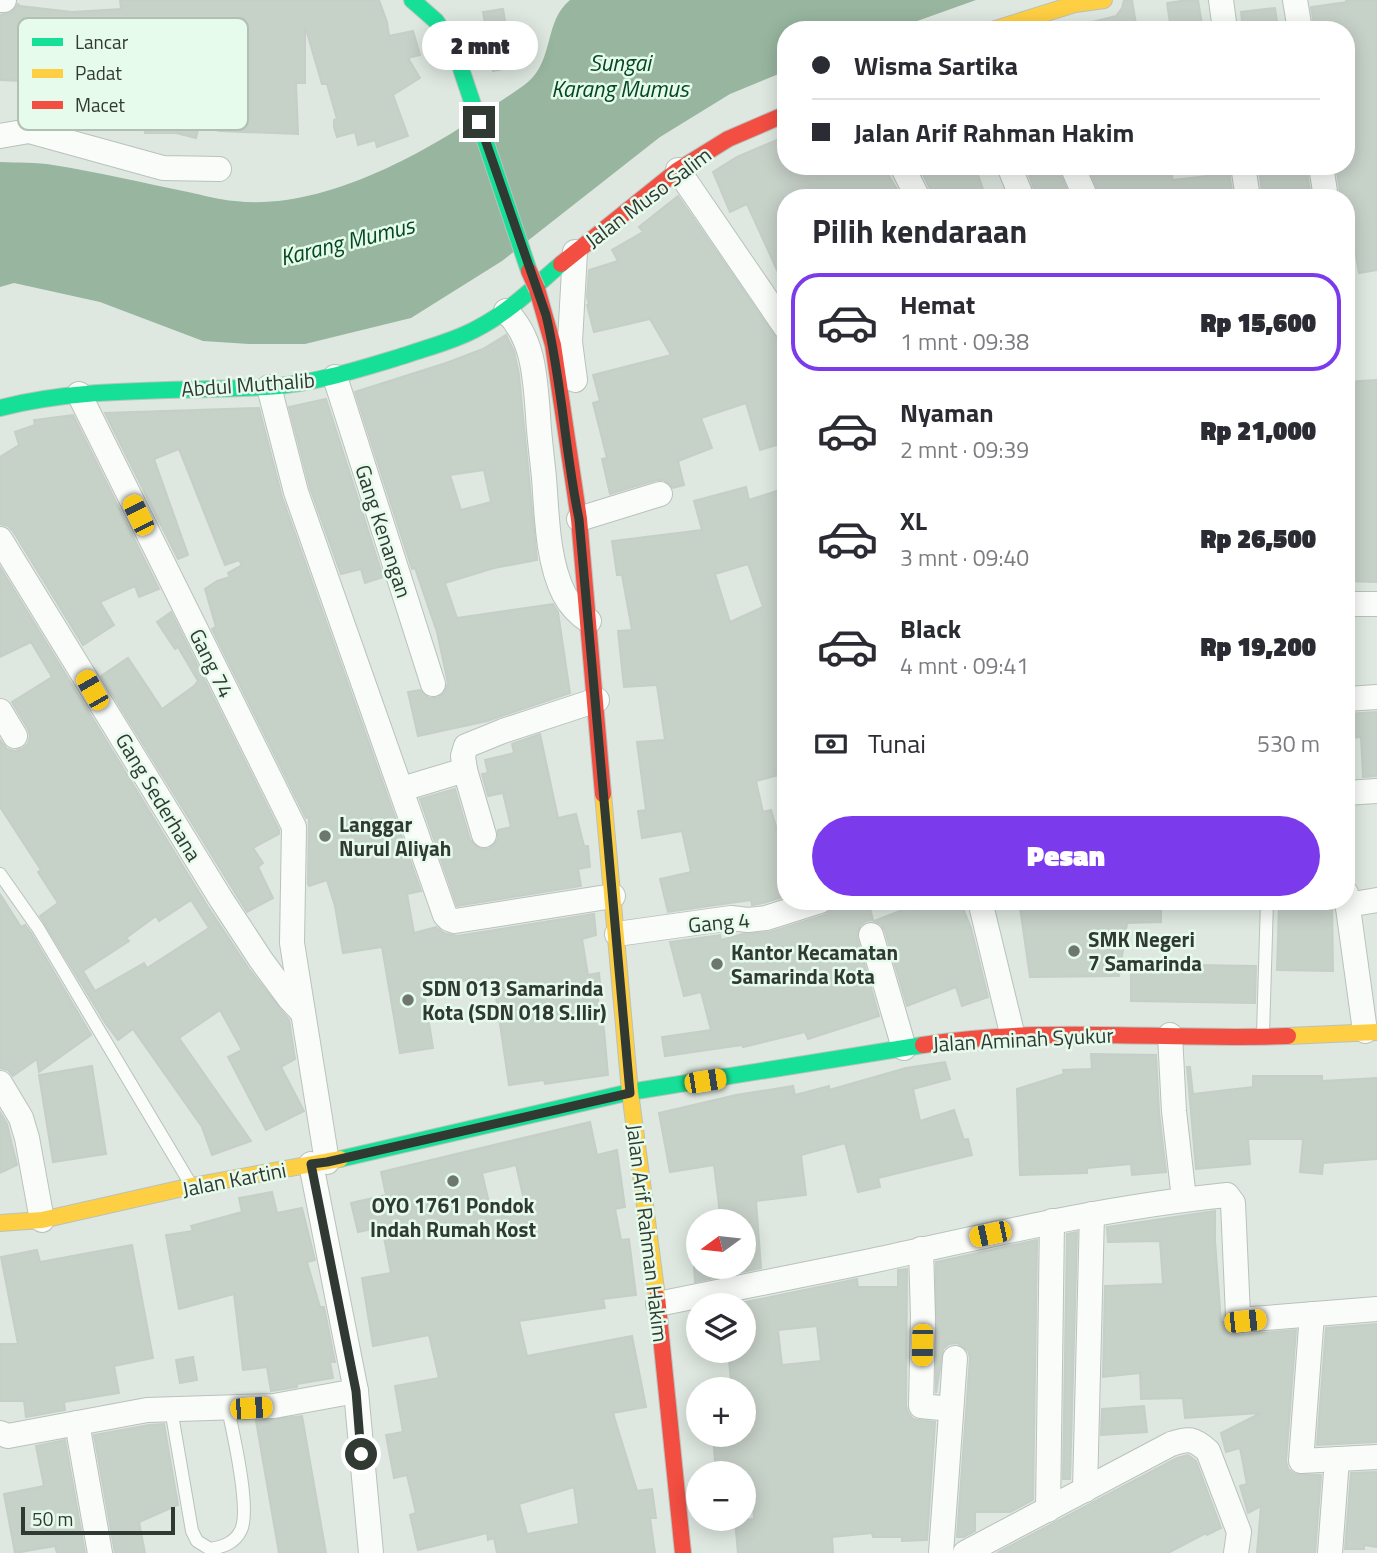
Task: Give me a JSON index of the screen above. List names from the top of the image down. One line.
{"streets":{"street":["Jalan Muso Salim","Abdul Muthalib","Gang Kenangan","Gang 74","Gang Sederhana","Gang 4","Jalan Aminah Syukur","Jalan Kartini","Jalan Arif Rahman Hakim"]},"crossings":[["Jalan Muso Salim","Abdul Muthalib"],["Abdul Muthalib","Gang Kenangan"],["Abdul Muthalib","Gang 74"],["Gang 74","Gang Sederhana"],["Gang 4","Jalan Arif Rahman Hakim"],["Jalan Aminah Syukur","Jalan Kartini"],["Jalan Aminah Syukur","Jalan Arif Rahman Hakim"],["Jalan Kartini","Jalan Arif Rahman Hakim"]],"water":["Sungai Karang Mumus","Karang Mumus"],"places":["Langgar Nurul Aliyah","SMK Negeri 7 Samarinda","Kantor Kecamatan Samarinda Kota","SDN 013 Samarinda Kota (SDN 018 S.Ilir)","OYO 1761 Pondok Indah Rumah Kost"],"legend":["Lancar","Padat","Macet"],"scale_bar":"50 m","north":"left","page":{"bubble":"2 mnt","banner":["Wisma Sartika","Jalan Arif Rahman Hakim"],"heading":"Pilih kendaraan","list":[{"name":"Hemat","note":"1 mnt · 09:38","value":"Rp 15,600"},{"name":"Nyaman","note":"2 mnt · 09:39","value":"Rp 21,000"},{"name":"XL","note":"3 mnt · 09:40","value":"Rp 26,500"},{"name":"Black","note":"4 mnt · 09:41","value":"Rp 19,200"}],"pay":["Tunai","530 m"],"buttons":"Pesan","map_buttons":["+","−"],"scale":"50 m"}}
